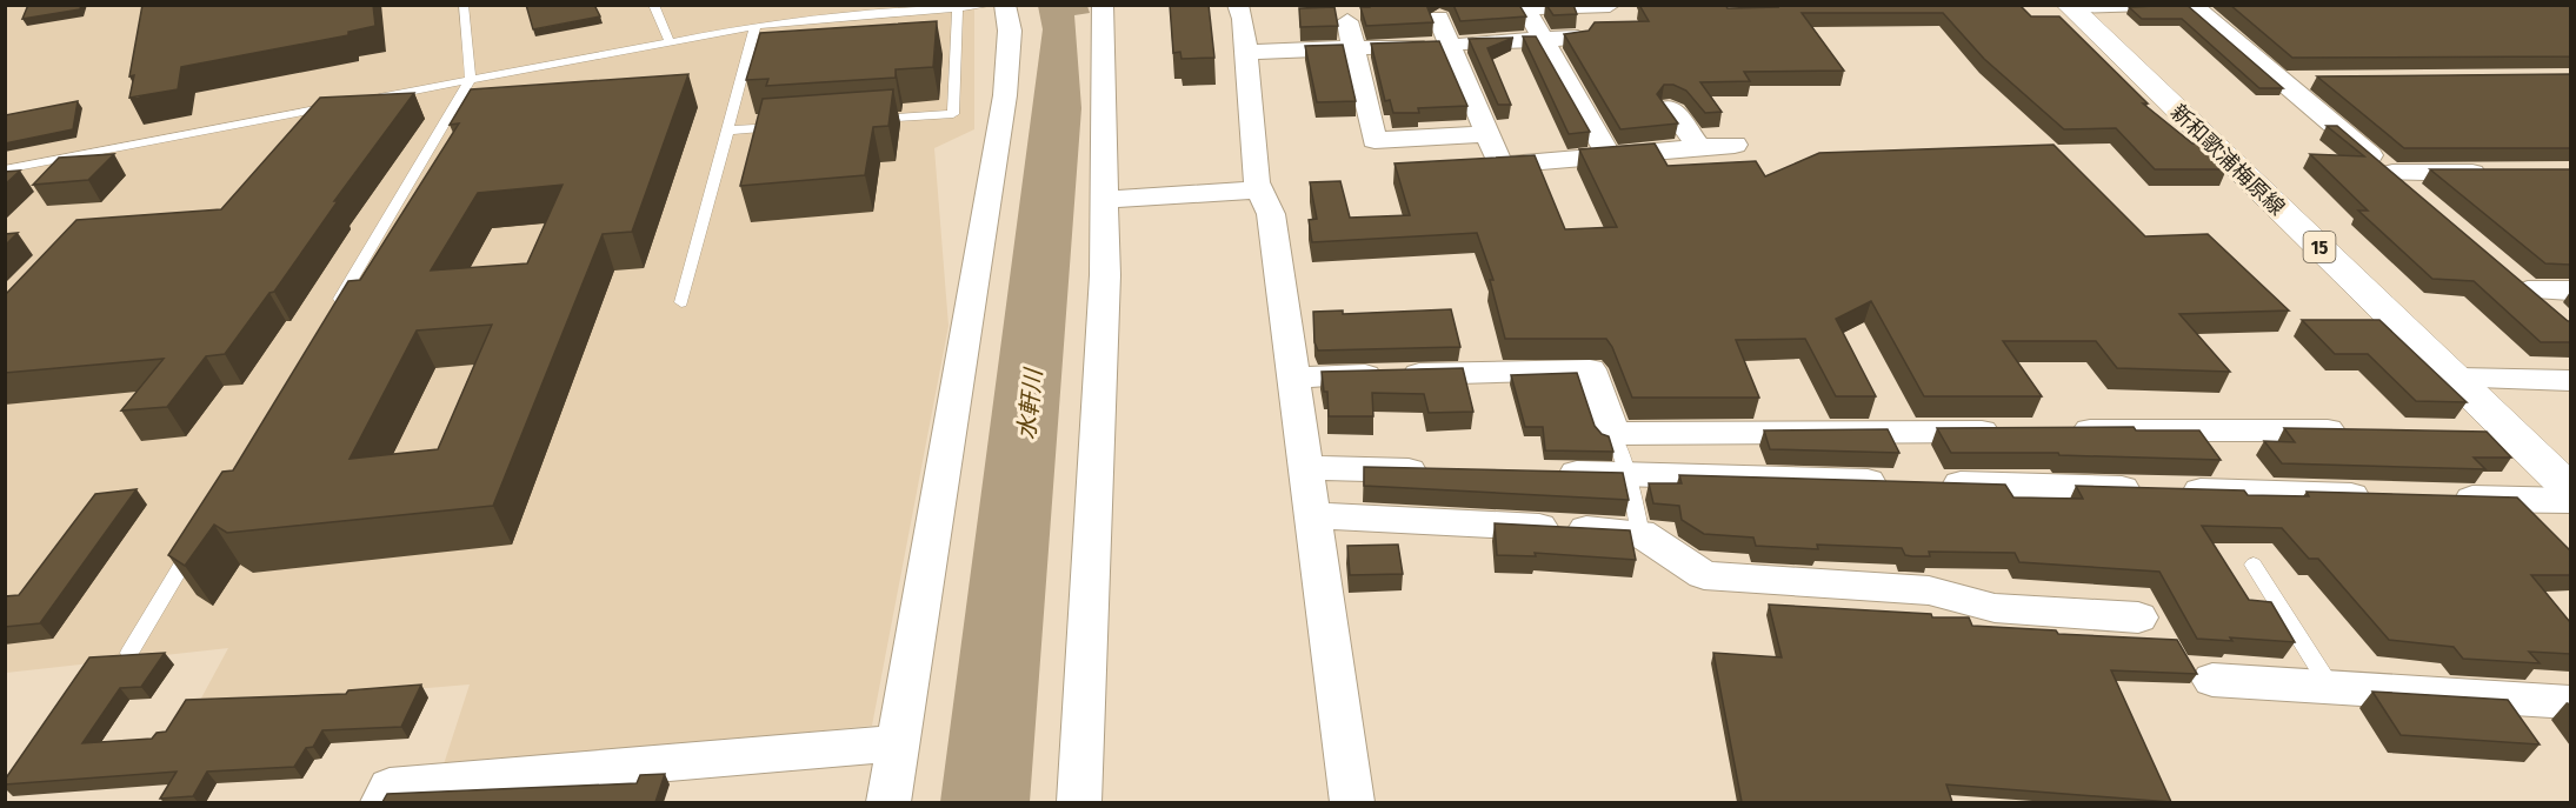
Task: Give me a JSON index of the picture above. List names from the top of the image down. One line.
{"streets":{"main road":["新和歌浦梅原線","15"]},"water":["水軒川"]}
